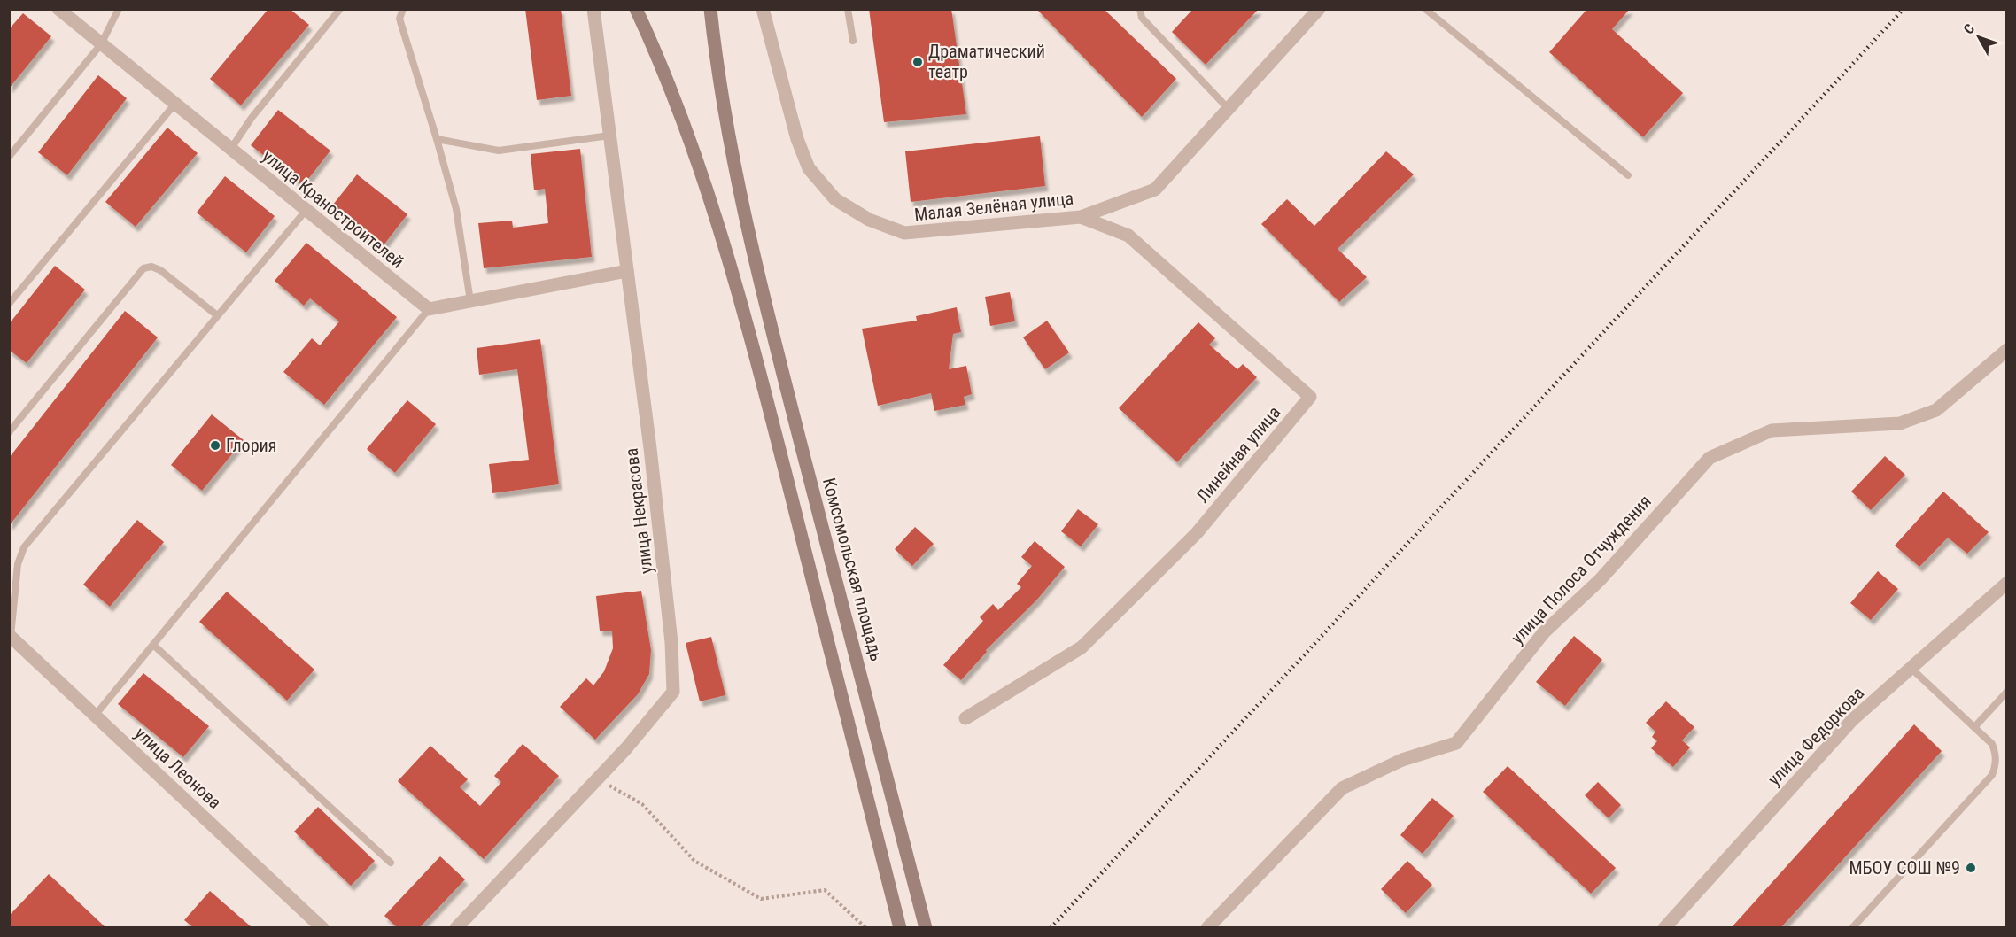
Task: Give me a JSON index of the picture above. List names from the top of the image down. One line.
{"streets":{"main road":["Комсомольская площадь"],"street":["Малая Зелёная улица","улица Краностроителей","Линейная улица","улица Некрасова","улица Полоса Отчуждения","улица Федоркова","улица Леонова"]},"crossings":[["Малая Зелёная улица","Линейная улица"]],"places":["Драматический театр","Глория","МБОУ СОШ №9"],"north":"top left"}
